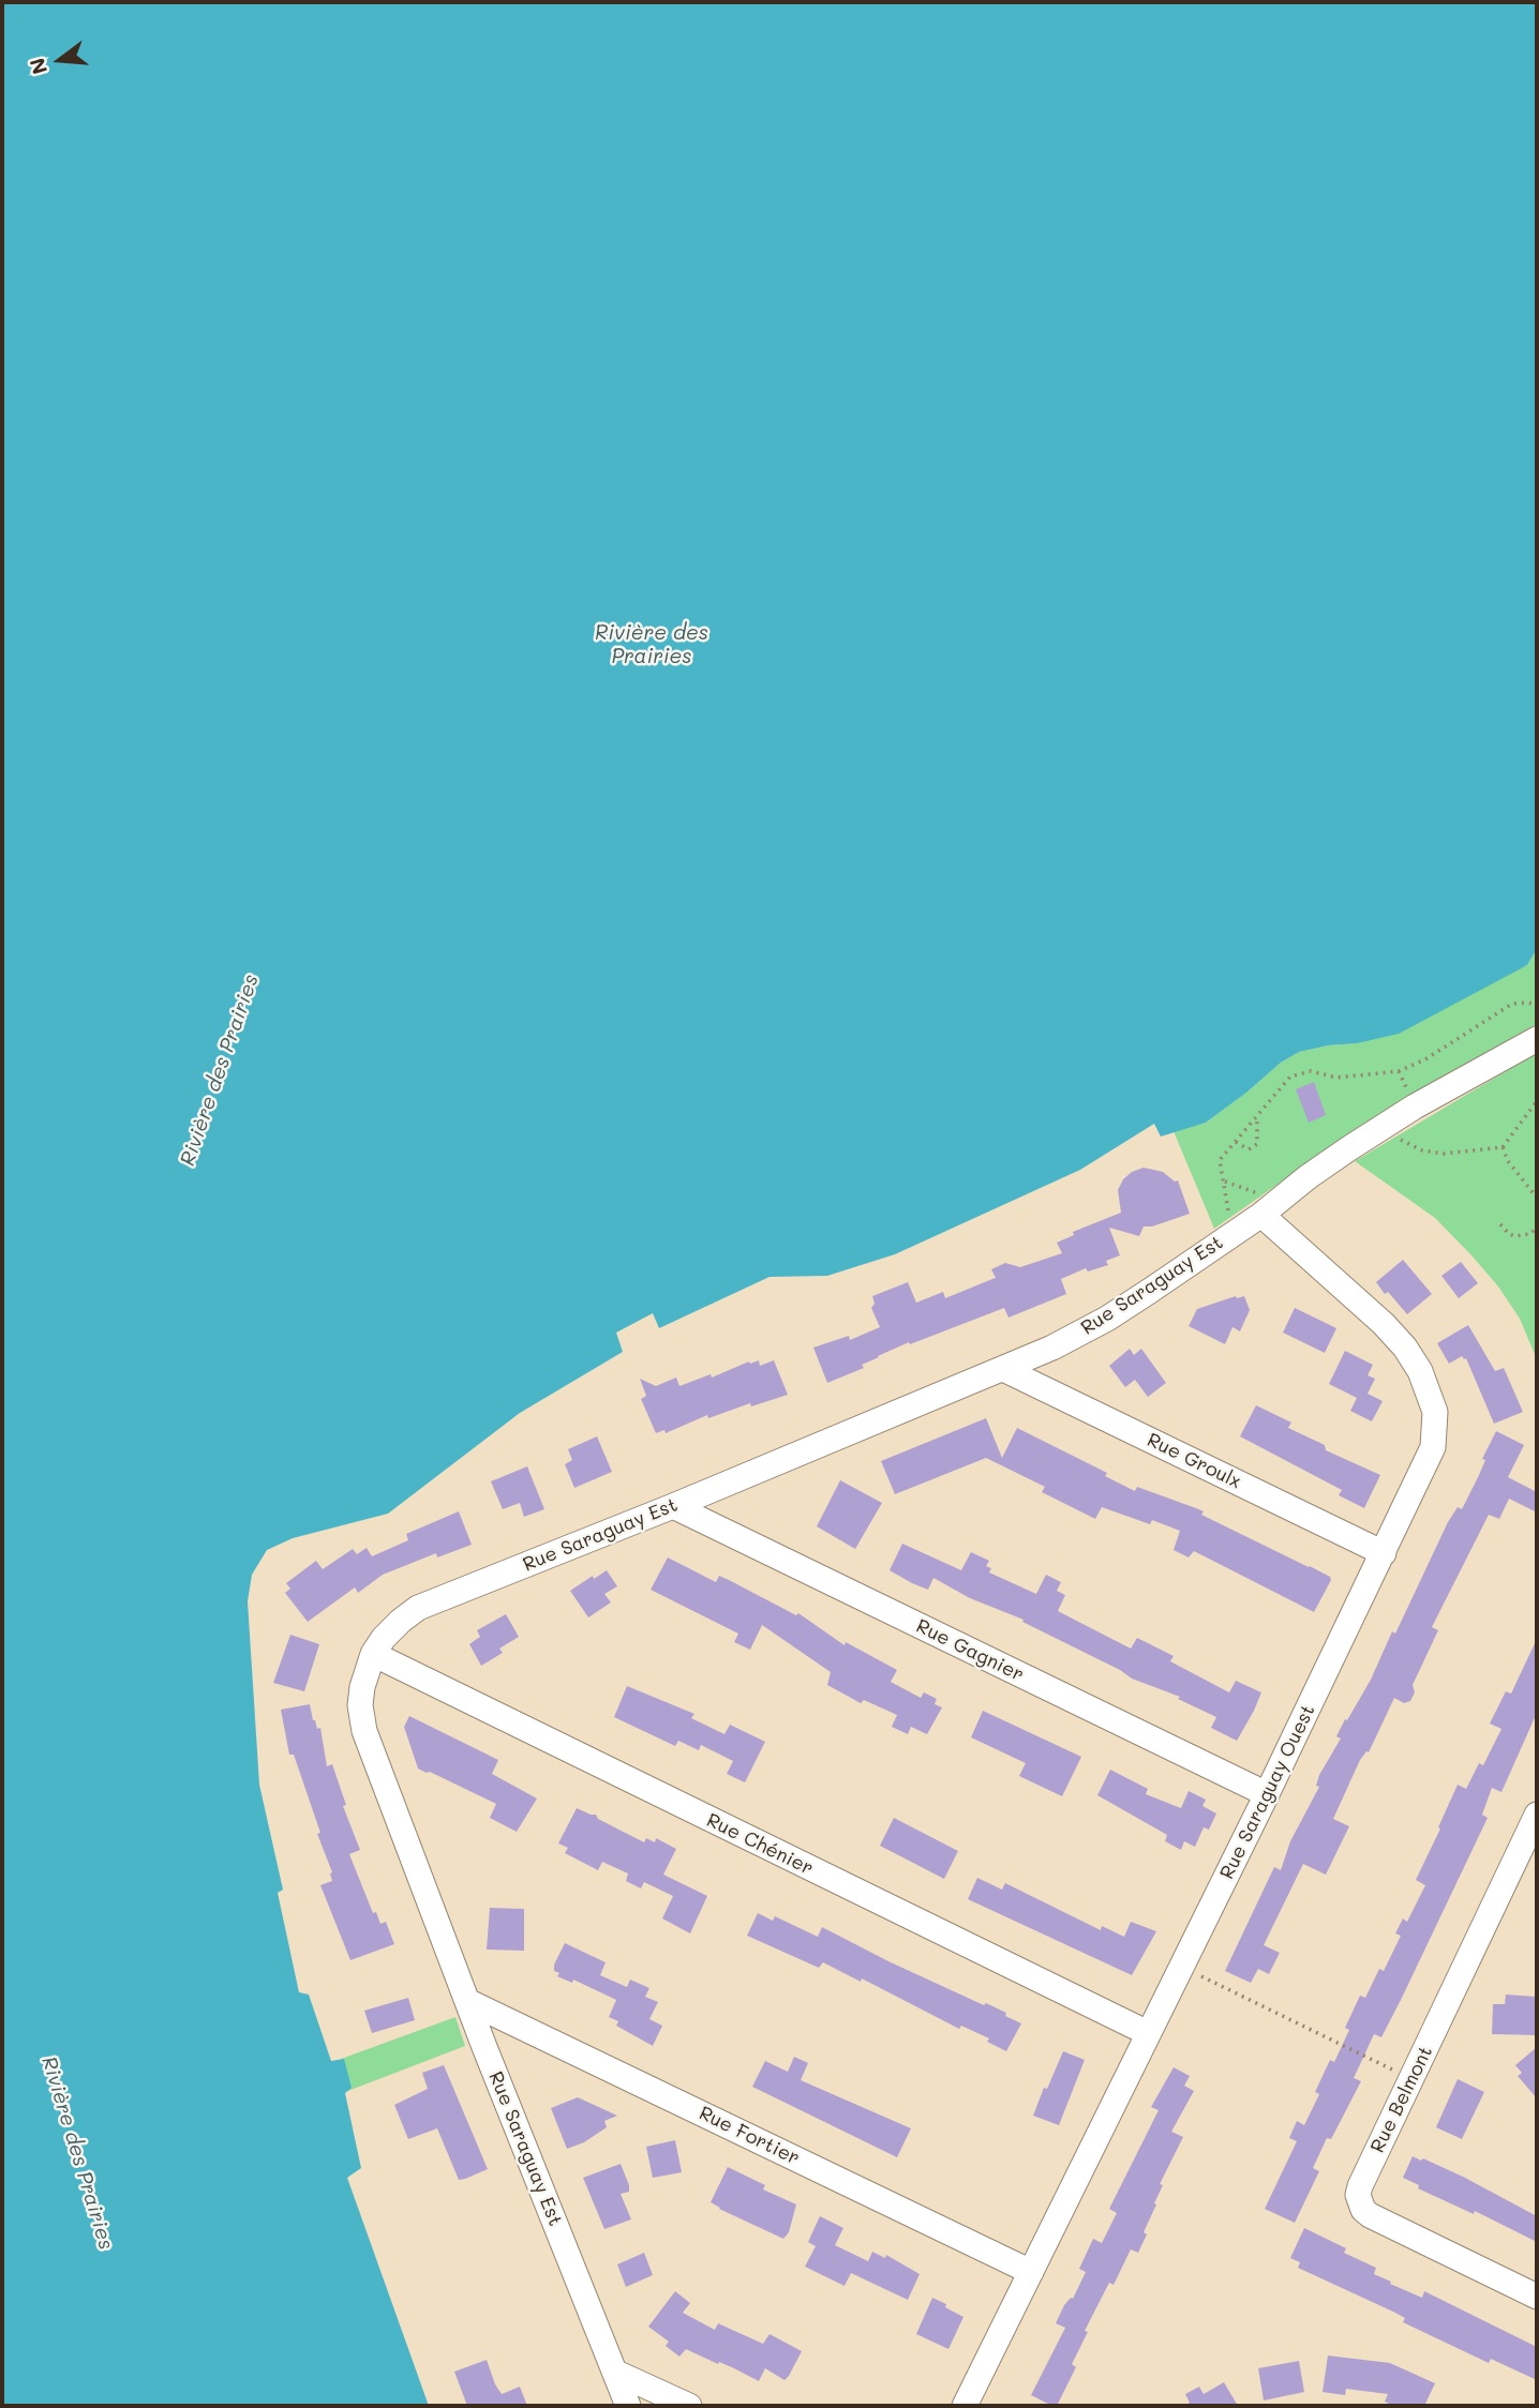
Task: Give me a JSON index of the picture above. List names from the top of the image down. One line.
{"streets":{"street":["Rue Saraguay Est","Rue Groulx","Rue Gagnier","Rue Saraguay Ouest","Rue Chénier","Rue Belmont","Rue Fortier"]},"crossings":[["Rue Saraguay Est","Rue Groulx"],["Rue Saraguay Est","Rue Gagnier"],["Rue Saraguay Est","Rue Saraguay Ouest"],["Rue Saraguay Est","Rue Chénier"],["Rue Saraguay Est","Rue Fortier"],["Rue Groulx","Rue Saraguay Ouest"],["Rue Gagnier","Rue Saraguay Ouest"],["Rue Saraguay Ouest","Rue Chénier"],["Rue Saraguay Ouest","Rue Fortier"]],"water":["Rivière des Prairies"],"north":"left"}
